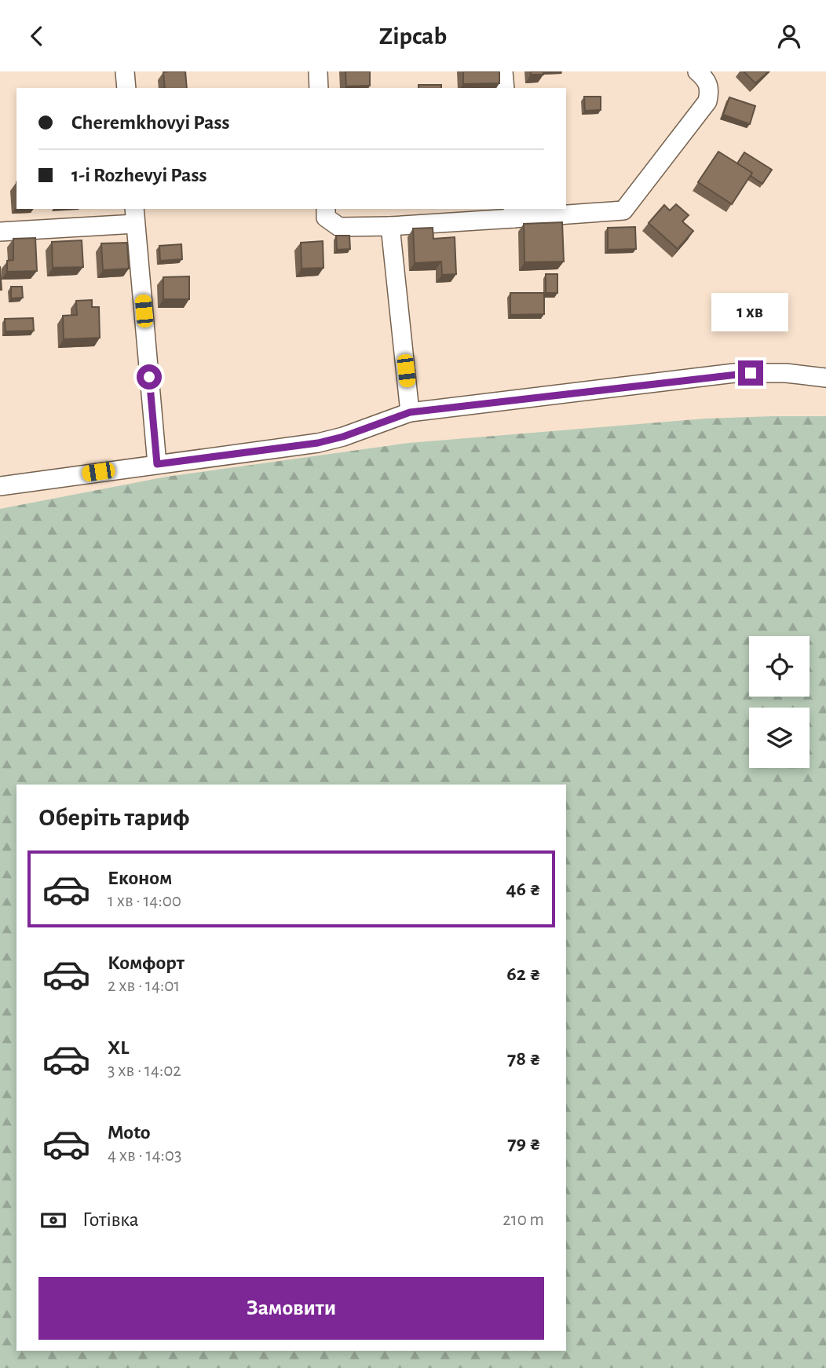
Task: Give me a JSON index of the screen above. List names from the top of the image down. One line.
{"page":{"header":"Zipcab","banner":["Cheremkhovyi Pass","1-i Rozhevyi Pass"],"bubble":"1 хв","heading":"Оберіть тариф","list":[{"name":"Економ","note":"1 хв · 14:00","value":"46 ₴"},{"name":"Комфорт","note":"2 хв · 14:01","value":"62 ₴"},{"name":"XL","note":"3 хв · 14:02","value":"78 ₴"},{"name":"Moto","note":"4 хв · 14:03","value":"79 ₴"}],"pay":["Готівка","210 m"],"buttons":"Замовити"}}
